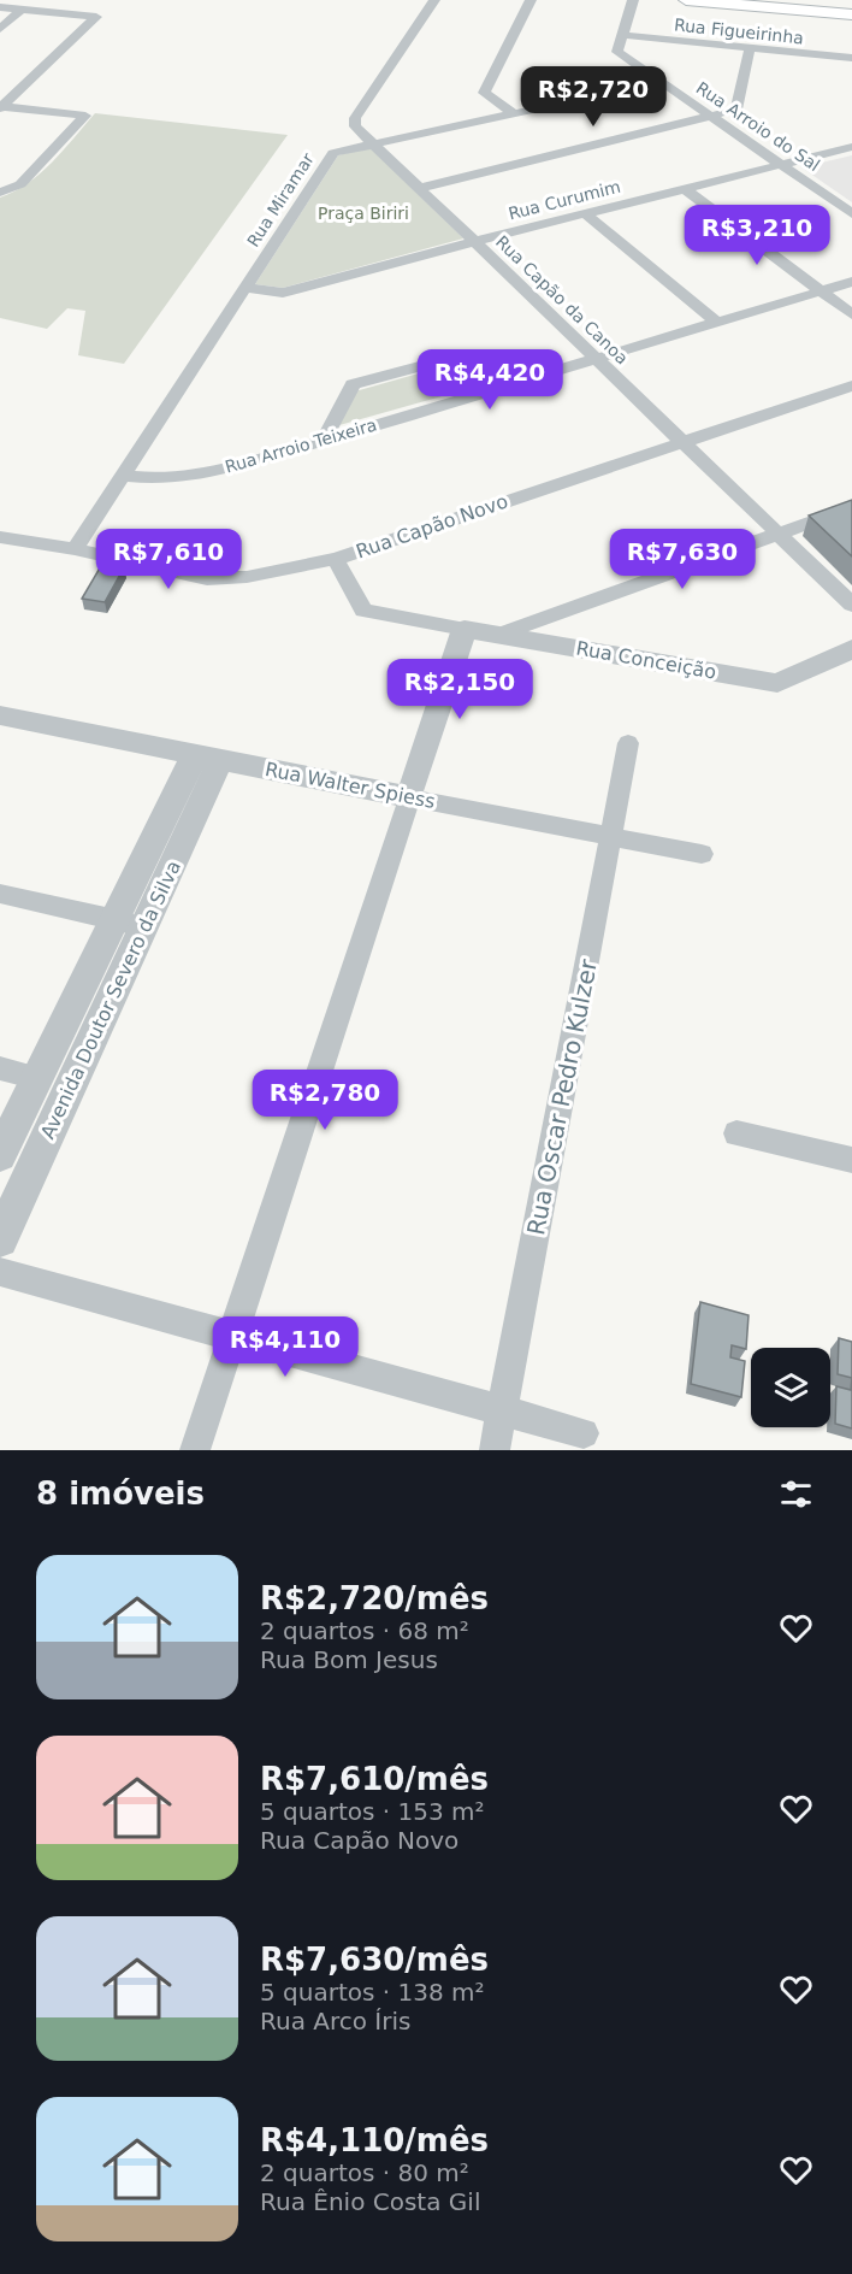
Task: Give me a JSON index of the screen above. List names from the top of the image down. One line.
{"streets":{"street":["Rua Figueirinha","Rua Arroio do Sal","Rua Miramar","Rua Curumim","Rua Capão da Canoa","Rua Arroio Teixeira","Rua Capão Novo","Rua Conceição","Rua Walter Spiess","Avenida Doutor Severo da Silva","Rua Oscar Pedro Kulzer"]},"crossings":[["Rua Figueirinha","Rua Arroio do Sal"],["Rua Arroio do Sal","Rua Miramar"],["Rua Arroio do Sal","Rua Curumim"],["Rua Miramar","Rua Curumim"],["Rua Miramar","Rua Capão da Canoa"],["Rua Miramar","Rua Arroio Teixeira"],["Rua Miramar","Rua Capão Novo"],["Rua Curumim","Rua Capão da Canoa"],["Rua Capão da Canoa","Rua Arroio Teixeira"],["Rua Capão da Canoa","Rua Capão Novo"],["Rua Capão Novo","Rua Conceição"],["Rua Walter Spiess","Avenida Doutor Severo da Silva"],["Rua Walter Spiess","Rua Oscar Pedro Kulzer"]],"parks":["Praça Biriri"],"page":{"price":["R$2,720","R$3,210","R$4,420","R$7,610","R$7,630","R$2,150","R$2,780","R$4,110"],"heading":"8 imóveis","list":[{"name":"R$2,720/mês","note":"2 quartos · 68 m² · Rua Bom Jesus"},{"name":"R$7,610/mês","note":"5 quartos · 153 m² · Rua Capão Novo"},{"name":"R$7,630/mês","note":"5 quartos · 138 m² · Rua Arco Íris"},{"name":"R$4,110/mês","note":"2 quartos · 80 m² · Rua Ênio Costa Gil"}]}}
